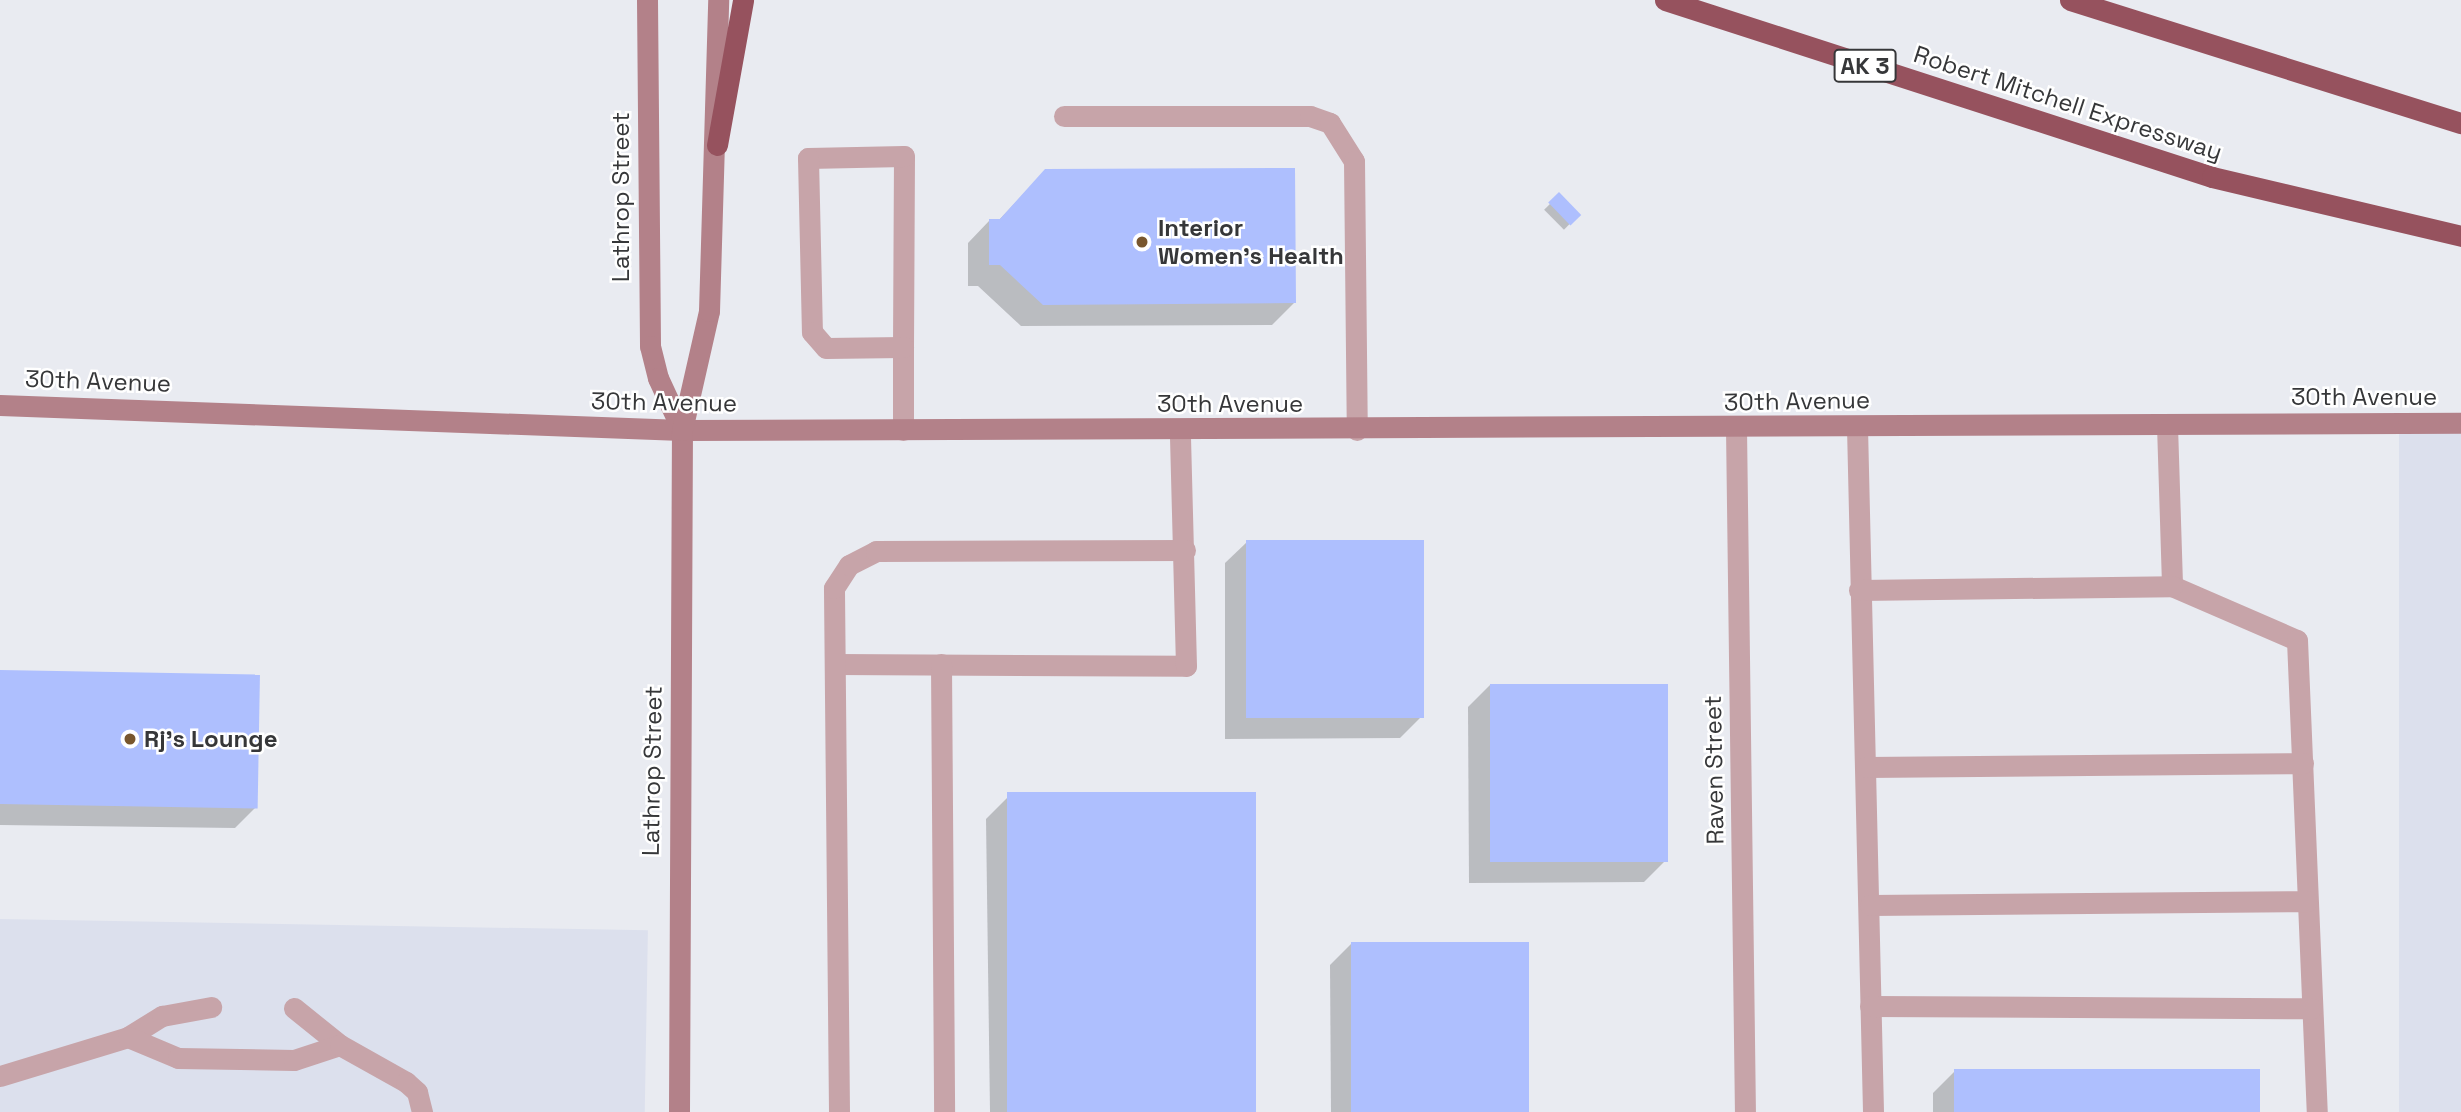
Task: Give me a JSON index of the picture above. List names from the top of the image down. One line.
{"streets":{"highway":["AK 3","Robert Mitchell Expressway"],"main road":["Lathrop Street","30th Avenue"],"street":["Raven Street"]},"crossings":[["Lathrop Street","30th Avenue"],["30th Avenue","Raven Street"]],"places":["Interior Women's Health","Rj's Lounge"]}
